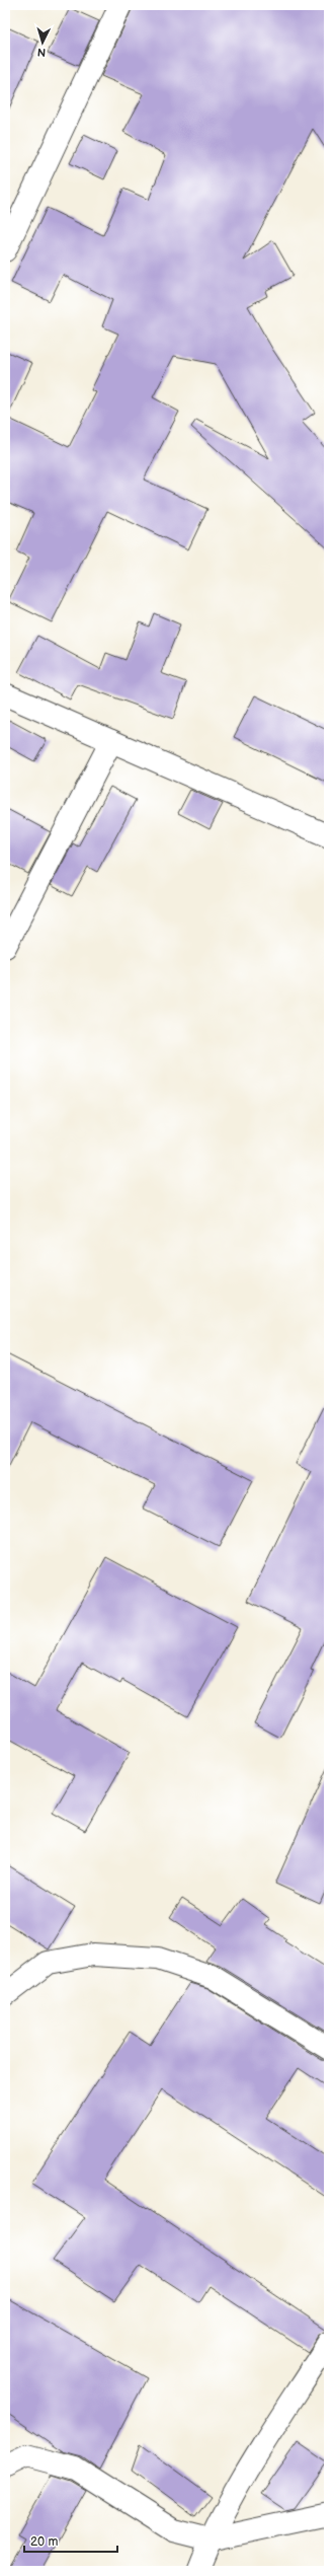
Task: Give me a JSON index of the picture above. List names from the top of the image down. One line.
{"scale_bar":"20 m","north":"bottom"}
